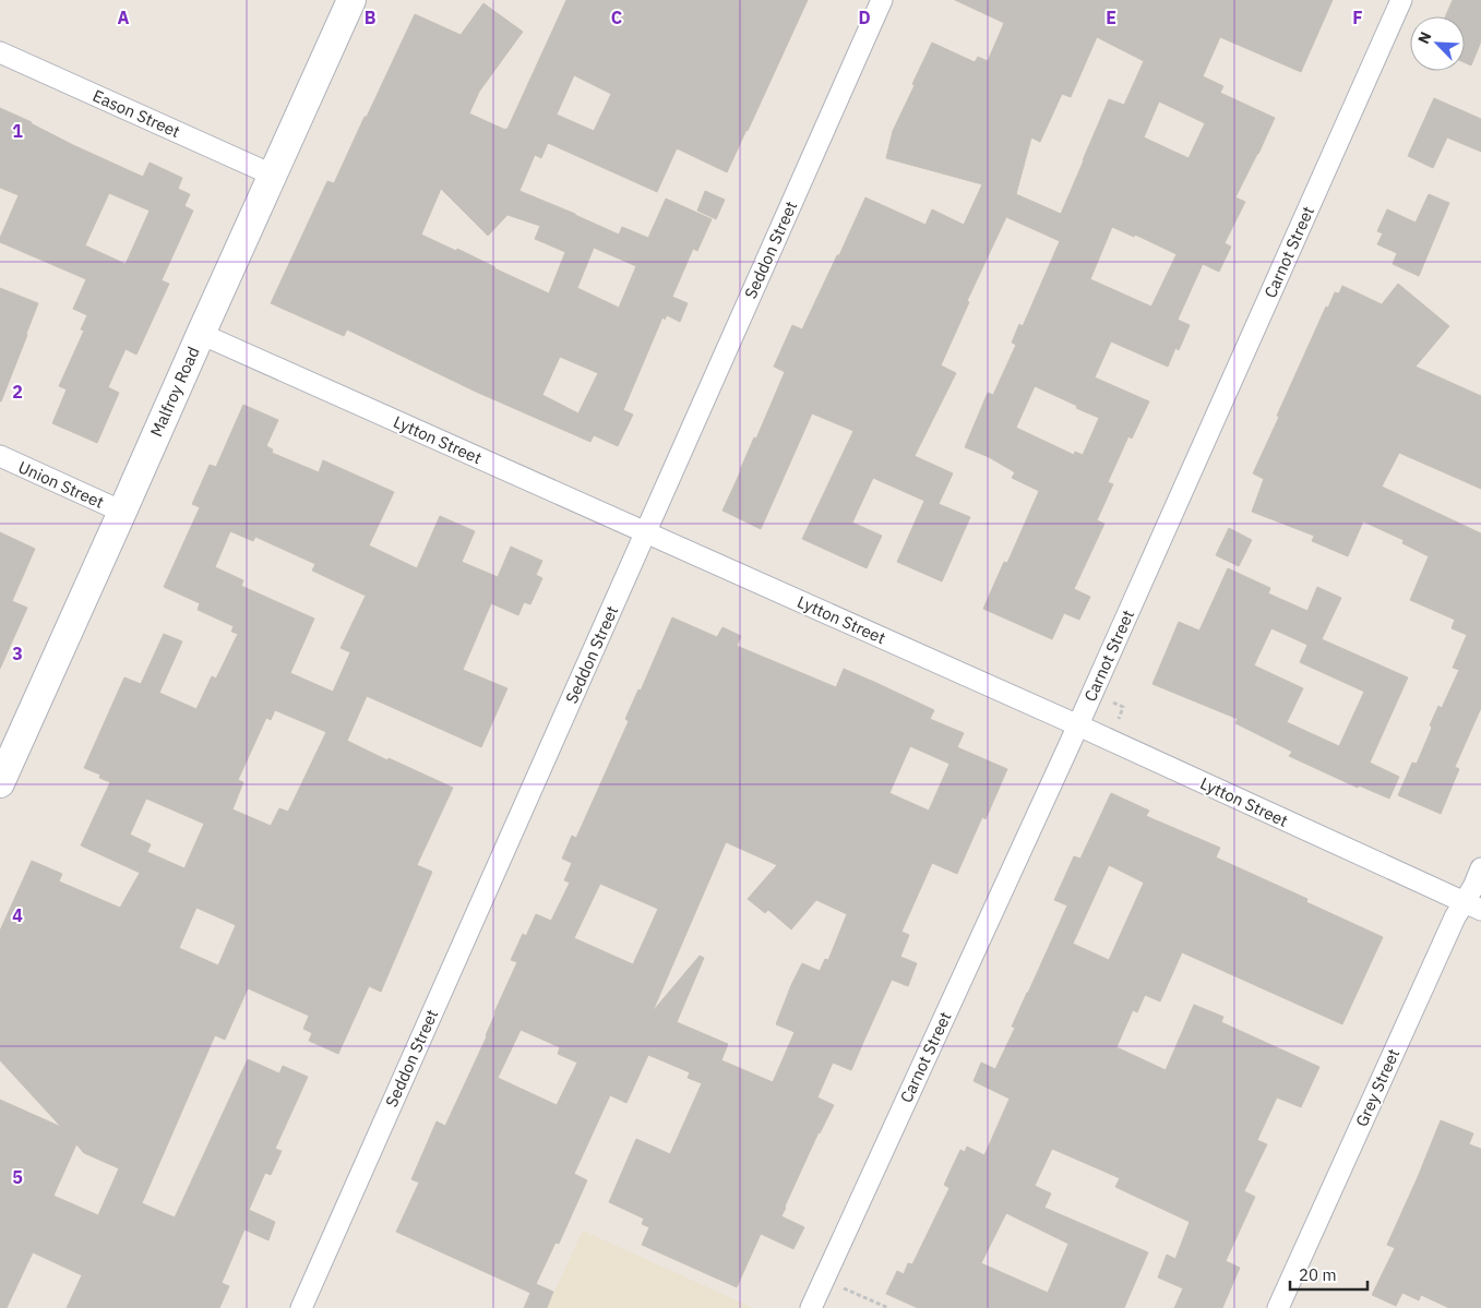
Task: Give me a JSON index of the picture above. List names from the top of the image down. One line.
{"streets":{"main road":["Malfroy Road"],"street":["Eason Street","Seddon Street","Carnot Street","Lytton Street","Union Street","Grey Street"]},"crossings":[["Eason Street","Malfroy Road"],["Seddon Street","Lytton Street"],["Carnot Street","Lytton Street"],["Malfroy Road","Lytton Street"],["Malfroy Road","Union Street"],["Lytton Street","Grey Street"]],"scale_bar":"20 m","north":"top left","grid":{"columns":["A","B","C","D","E","F"],"rows":["1","2","3","4","5"]}}
